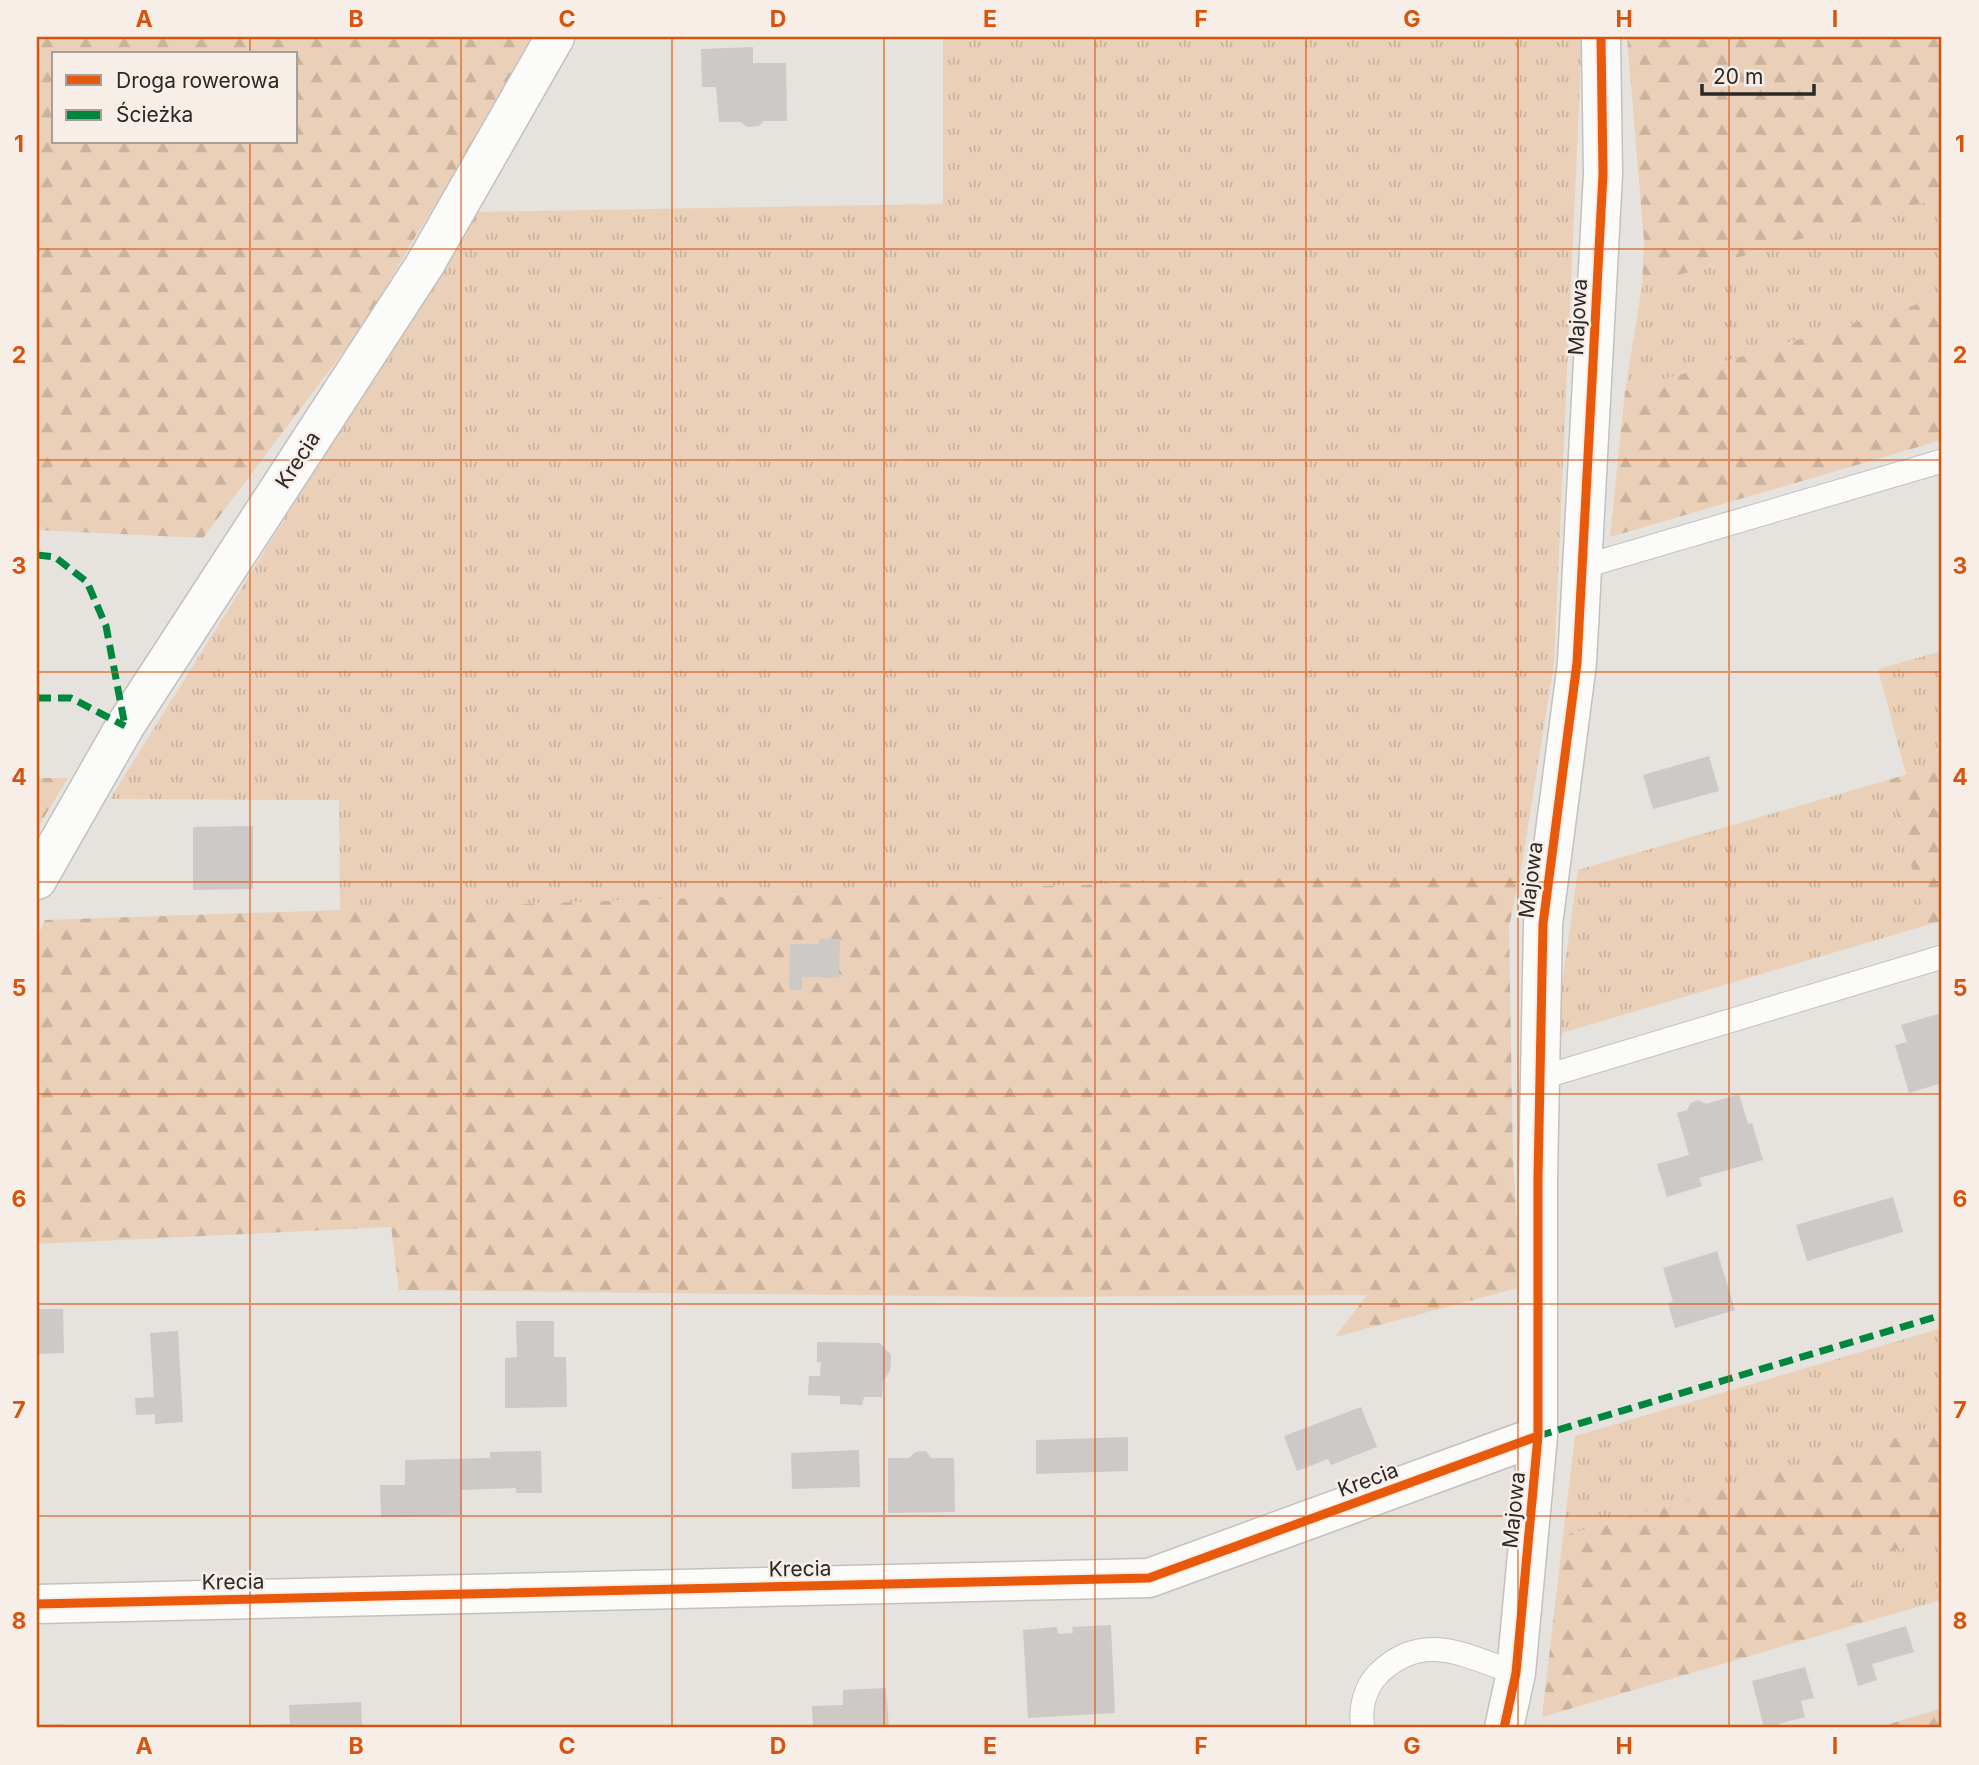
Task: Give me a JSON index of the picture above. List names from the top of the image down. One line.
{"streets":{"street":["Majowa","Krecia"]},"crossings":[["Majowa","Krecia"]],"legend":["Droga rowerowa","Ścieżka"],"scale_bar":"20 m","grid":{"columns":["A","B","C","D","E","F","G","H","I"],"rows":["1","2","3","4","5","6","7","8"]}}
